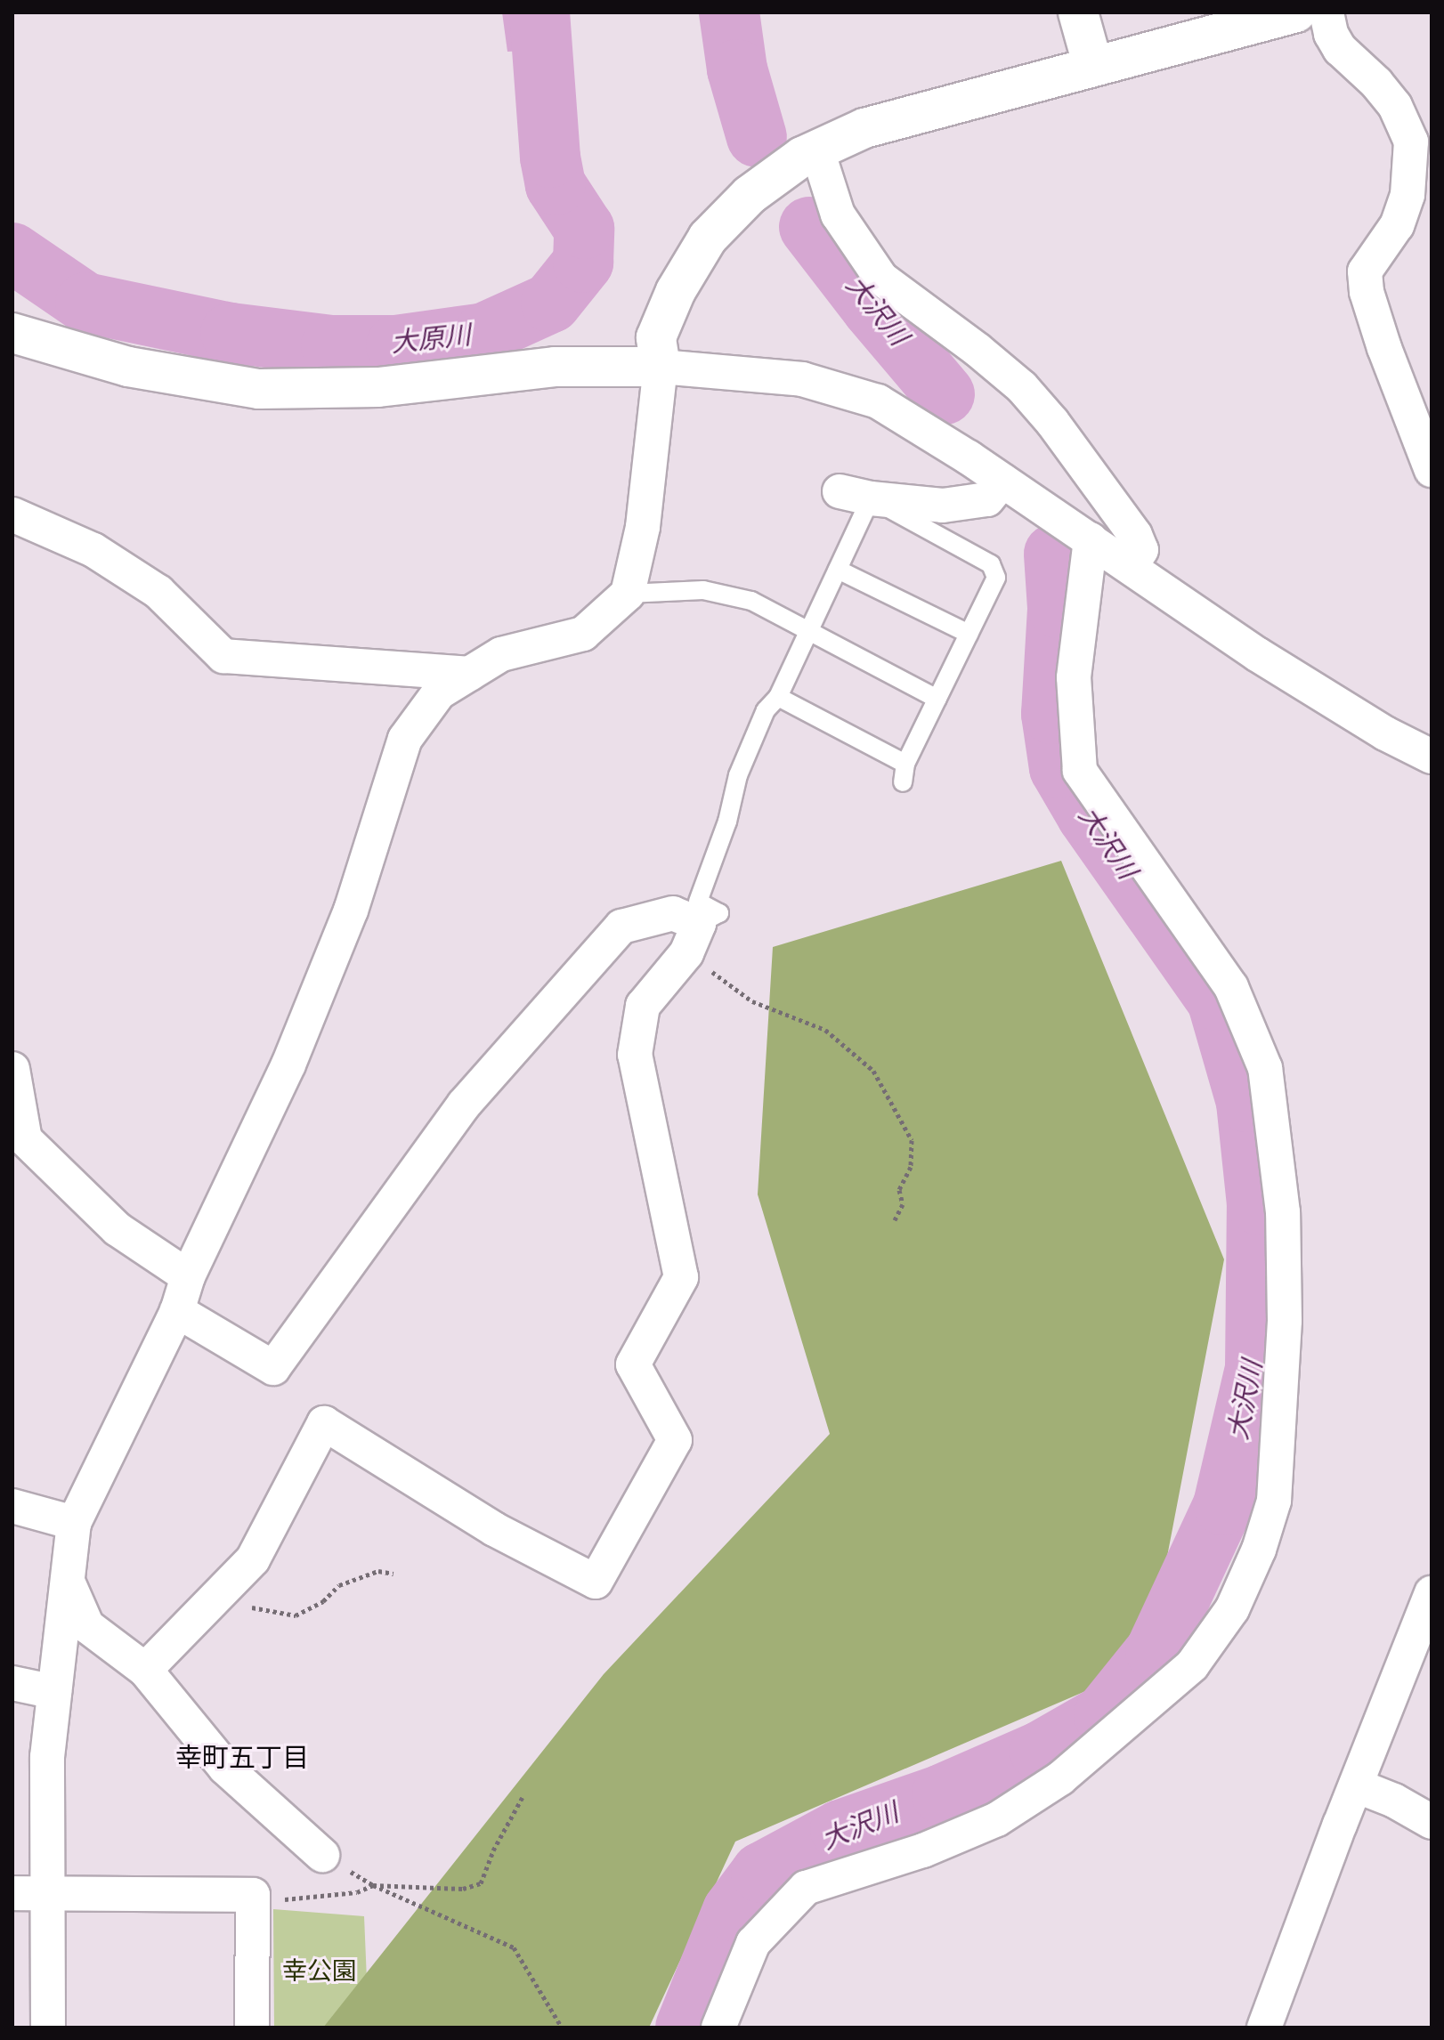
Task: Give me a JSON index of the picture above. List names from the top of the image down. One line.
{"districts":["幸町五丁目"],"water":["大沢川","大原川"],"parks":["幸公園"]}
